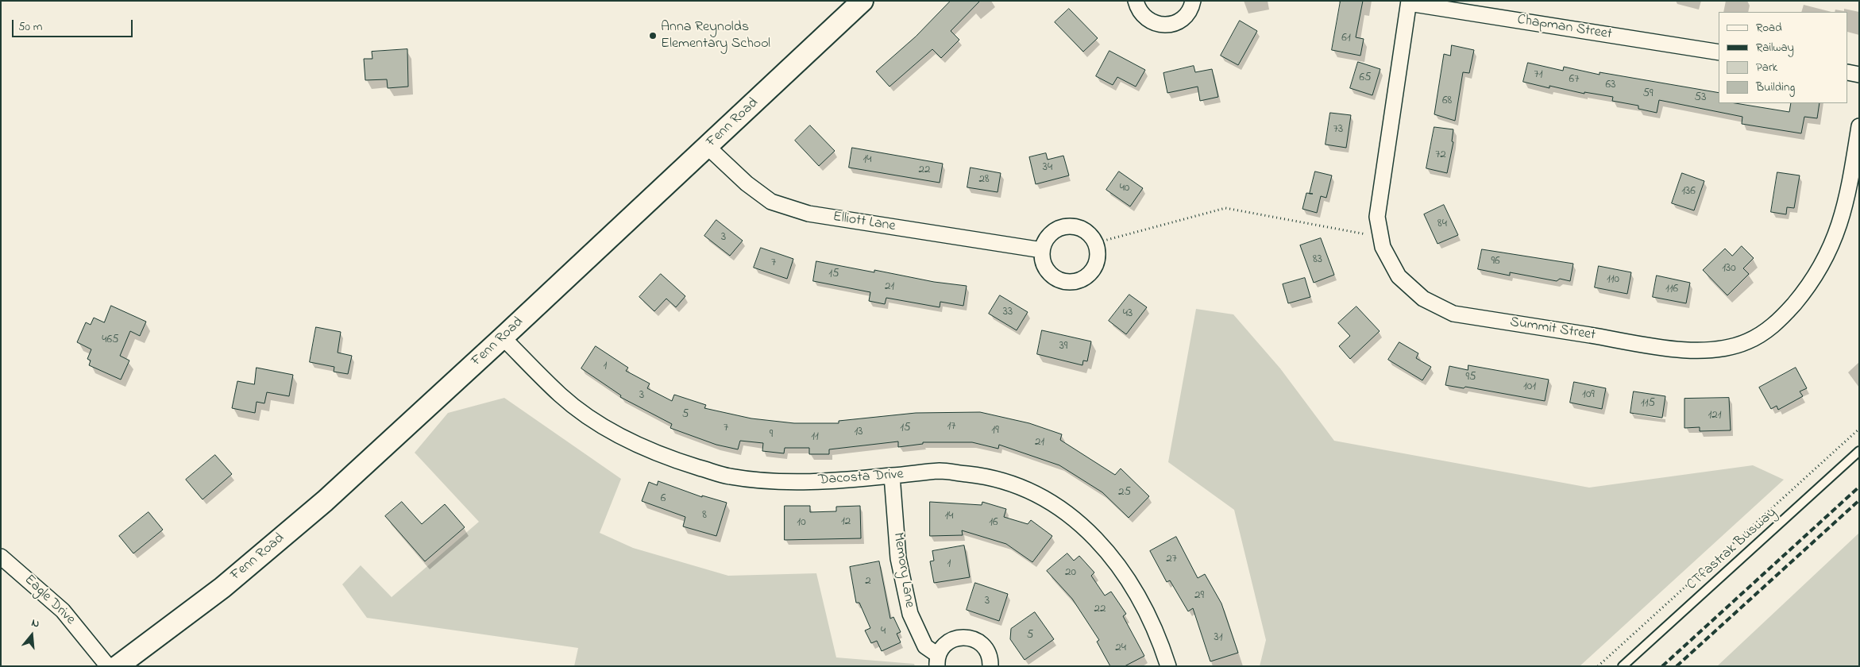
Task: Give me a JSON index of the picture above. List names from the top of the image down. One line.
{"streets":{"street":["Chapman Street","Fenn Road","Elliott Lane","Summit Street","Dacosta Drive","Memory Lane","Eagle Drive"],"lane":["CTfastrak Busway"]},"crossings":[["Chapman Street","Summit Street"],["Fenn Road","Elliott Lane"],["Fenn Road","Dacosta Drive"],["Dacosta Drive","Memory Lane"]],"places":["Anna Reynolds Elementary School"],"house_numbers":["61","71","65","67","63","59","53","68","73","72","14","34","22","28","40","136","84","3","83","96","7","130","15","110","21","116","33","43","465","39","1","95","101","109","3","115","5","121","17","7","15","19","13","9","11","21","25","6","8","14","12","10","16","27","1","20","2","29","3","22","4","5","31","24"],"legend":["Road","Railway","Park","Building"],"scale_bar":"50 m","north":"top"}
